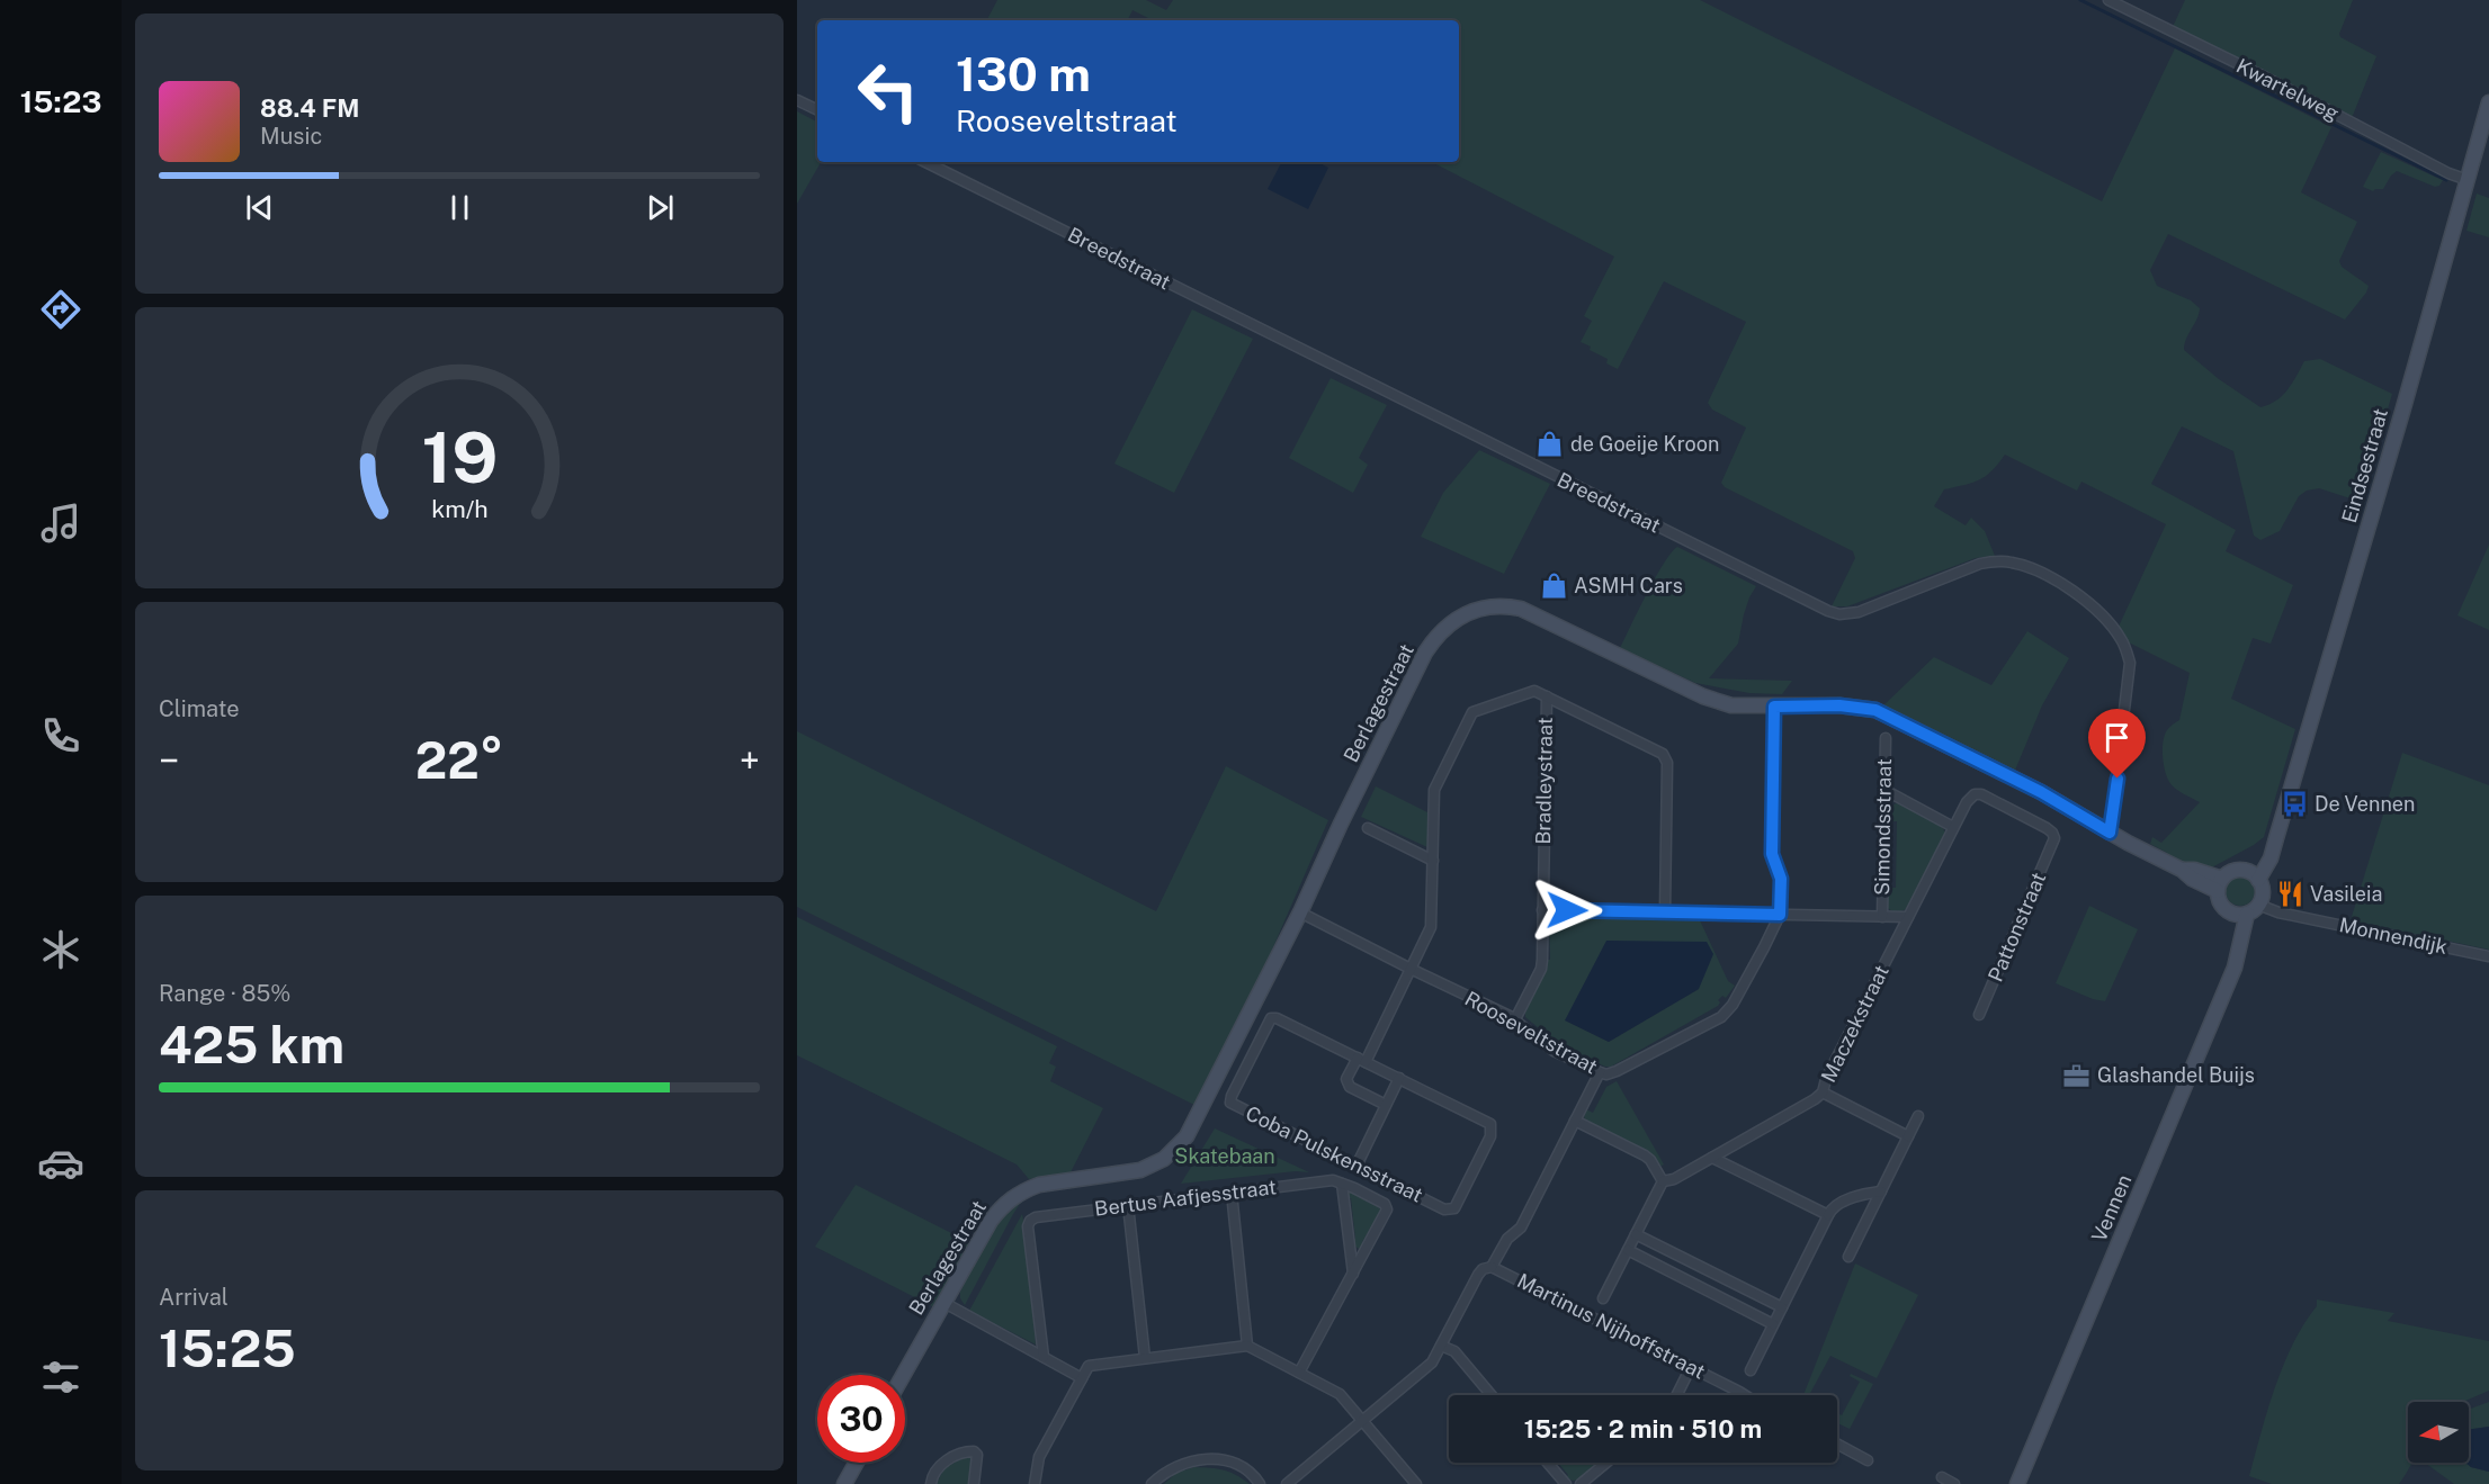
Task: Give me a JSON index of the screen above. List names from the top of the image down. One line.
{"streets":{"street":["Kwartelweg","Breedstraat","Eindsestraat","Berlagestraat","Bradleystraat","Simondsstraat","Pattonstraat","Monnendijk","Maczekstraat","Rooseveltstraat","Coba Pulskensstraat","Bertus Aafjesstraat","Vennen","Martinus Nijhoffstraat"]},"crossings":[["Kwartelweg","Eindsestraat"],["Breedstraat","Berlagestraat"],["Eindsestraat","Berlagestraat"],["Eindsestraat","Monnendijk"],["Eindsestraat","Vennen"],["Berlagestraat","Monnendijk"],["Berlagestraat","Rooseveltstraat"],["Berlagestraat","Vennen"],["Bradleystraat","Simondsstraat"],["Bradleystraat","Rooseveltstraat"],["Simondsstraat","Maczekstraat"],["Simondsstraat","Rooseveltstraat"],["Pattonstraat","Maczekstraat"],["Monnendijk","Vennen"],["Coba Pulskensstraat","Bertus Aafjesstraat"]],"parks":["Skatebaan"],"places":{"shop":["de Goeije Kroon","ASMH Cars"],"bus stop":["De Vennen"],"restaurant":["Vasileia"],"office":["Glashandel Buijs"]},"north":"left","page":{"tabs":"15:23","turn":["130 m","Rooseveltstraat"],"song":["88.4 FM","Music"],"tile":["Climate",["Range · 85%","425 km"],["Arrival","15:25"]],"heat":["−","22°","+"],"limit":"30","trip":"15:25 · 2 min · 510 m","gauge":["19","km/h"]}}
